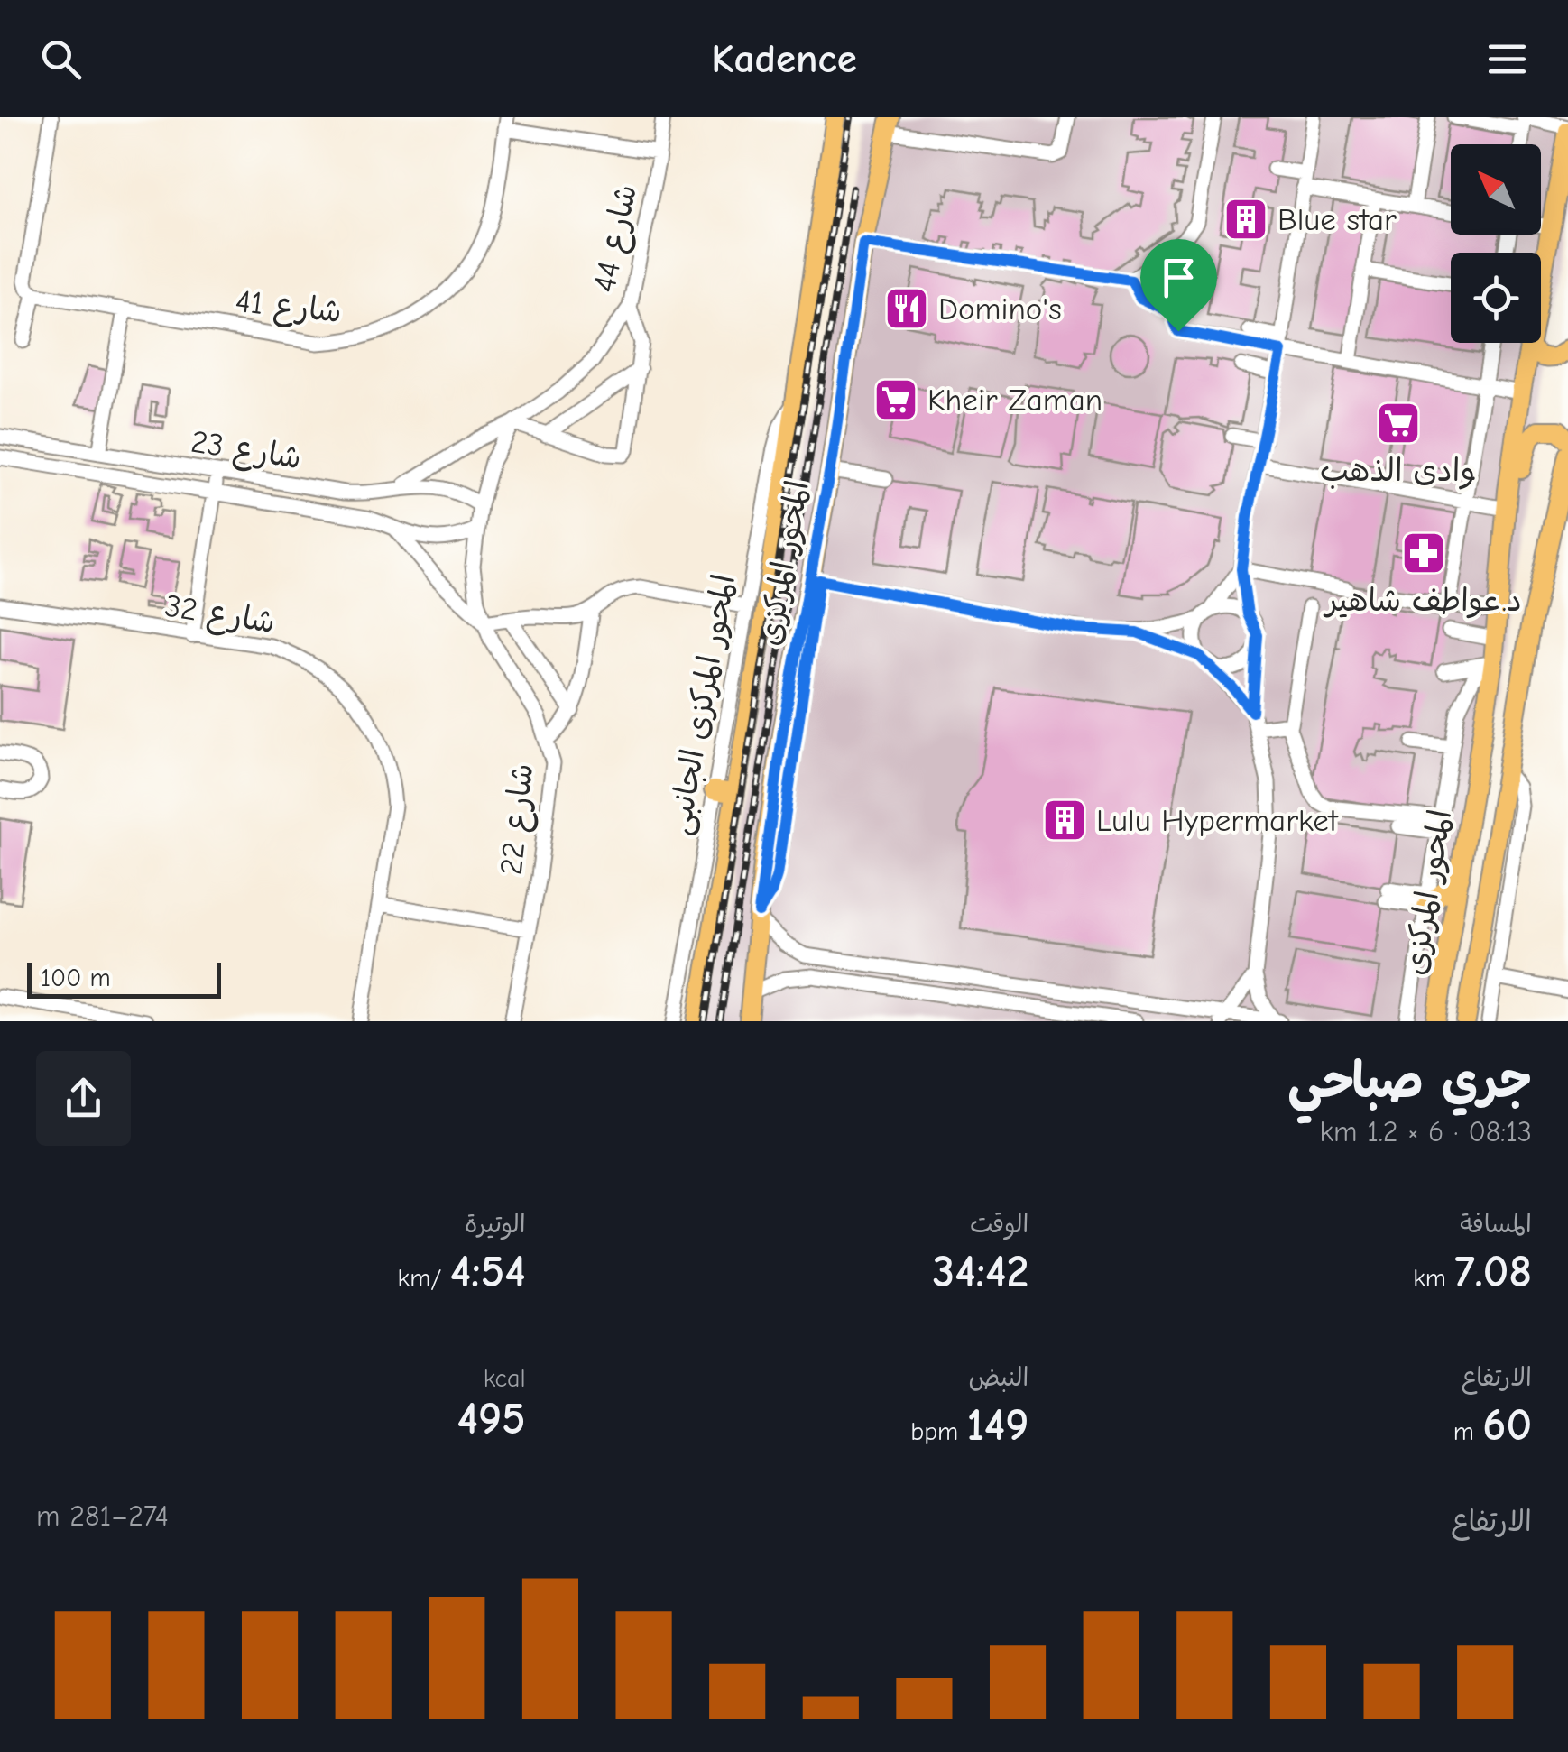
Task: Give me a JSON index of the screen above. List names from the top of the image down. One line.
{"streets":{"main road":["المحور المركزى"],"street":["شارع 44","شارع 41","شارع 23","شارع 32","المحور المركزى الجانبى","شارع 22"]},"crossings":[["شارع 44","شارع 23"],["شارع 44","شارع 22"],["شارع 23","شارع 22"],["المحور المركزى","المحور المركزى الجانبى"]],"places":{"building":["Blue star","Lulu Hypermarket"],"restaurant":["Domino's"],"supermarket":["Kheir Zaman","وادى الذهب"],"pharmacy":["د.عواطف شاهير"]},"scale_bar":"100 m","north":"top left","page":{"header":"Kadence","scale":"100 m","heading":["جري صباحي","08:13 · 6 × 1.2 km"],"stats":[["المسافة","7.08 km"],["الوقت","34:42"],["الوتيرة","4:54 /km"],["الارتفاع","60 m"],["النبض","149 bpm"],["kcal","495"]],"chart":["الارتفاع","274–281 m"]}}
